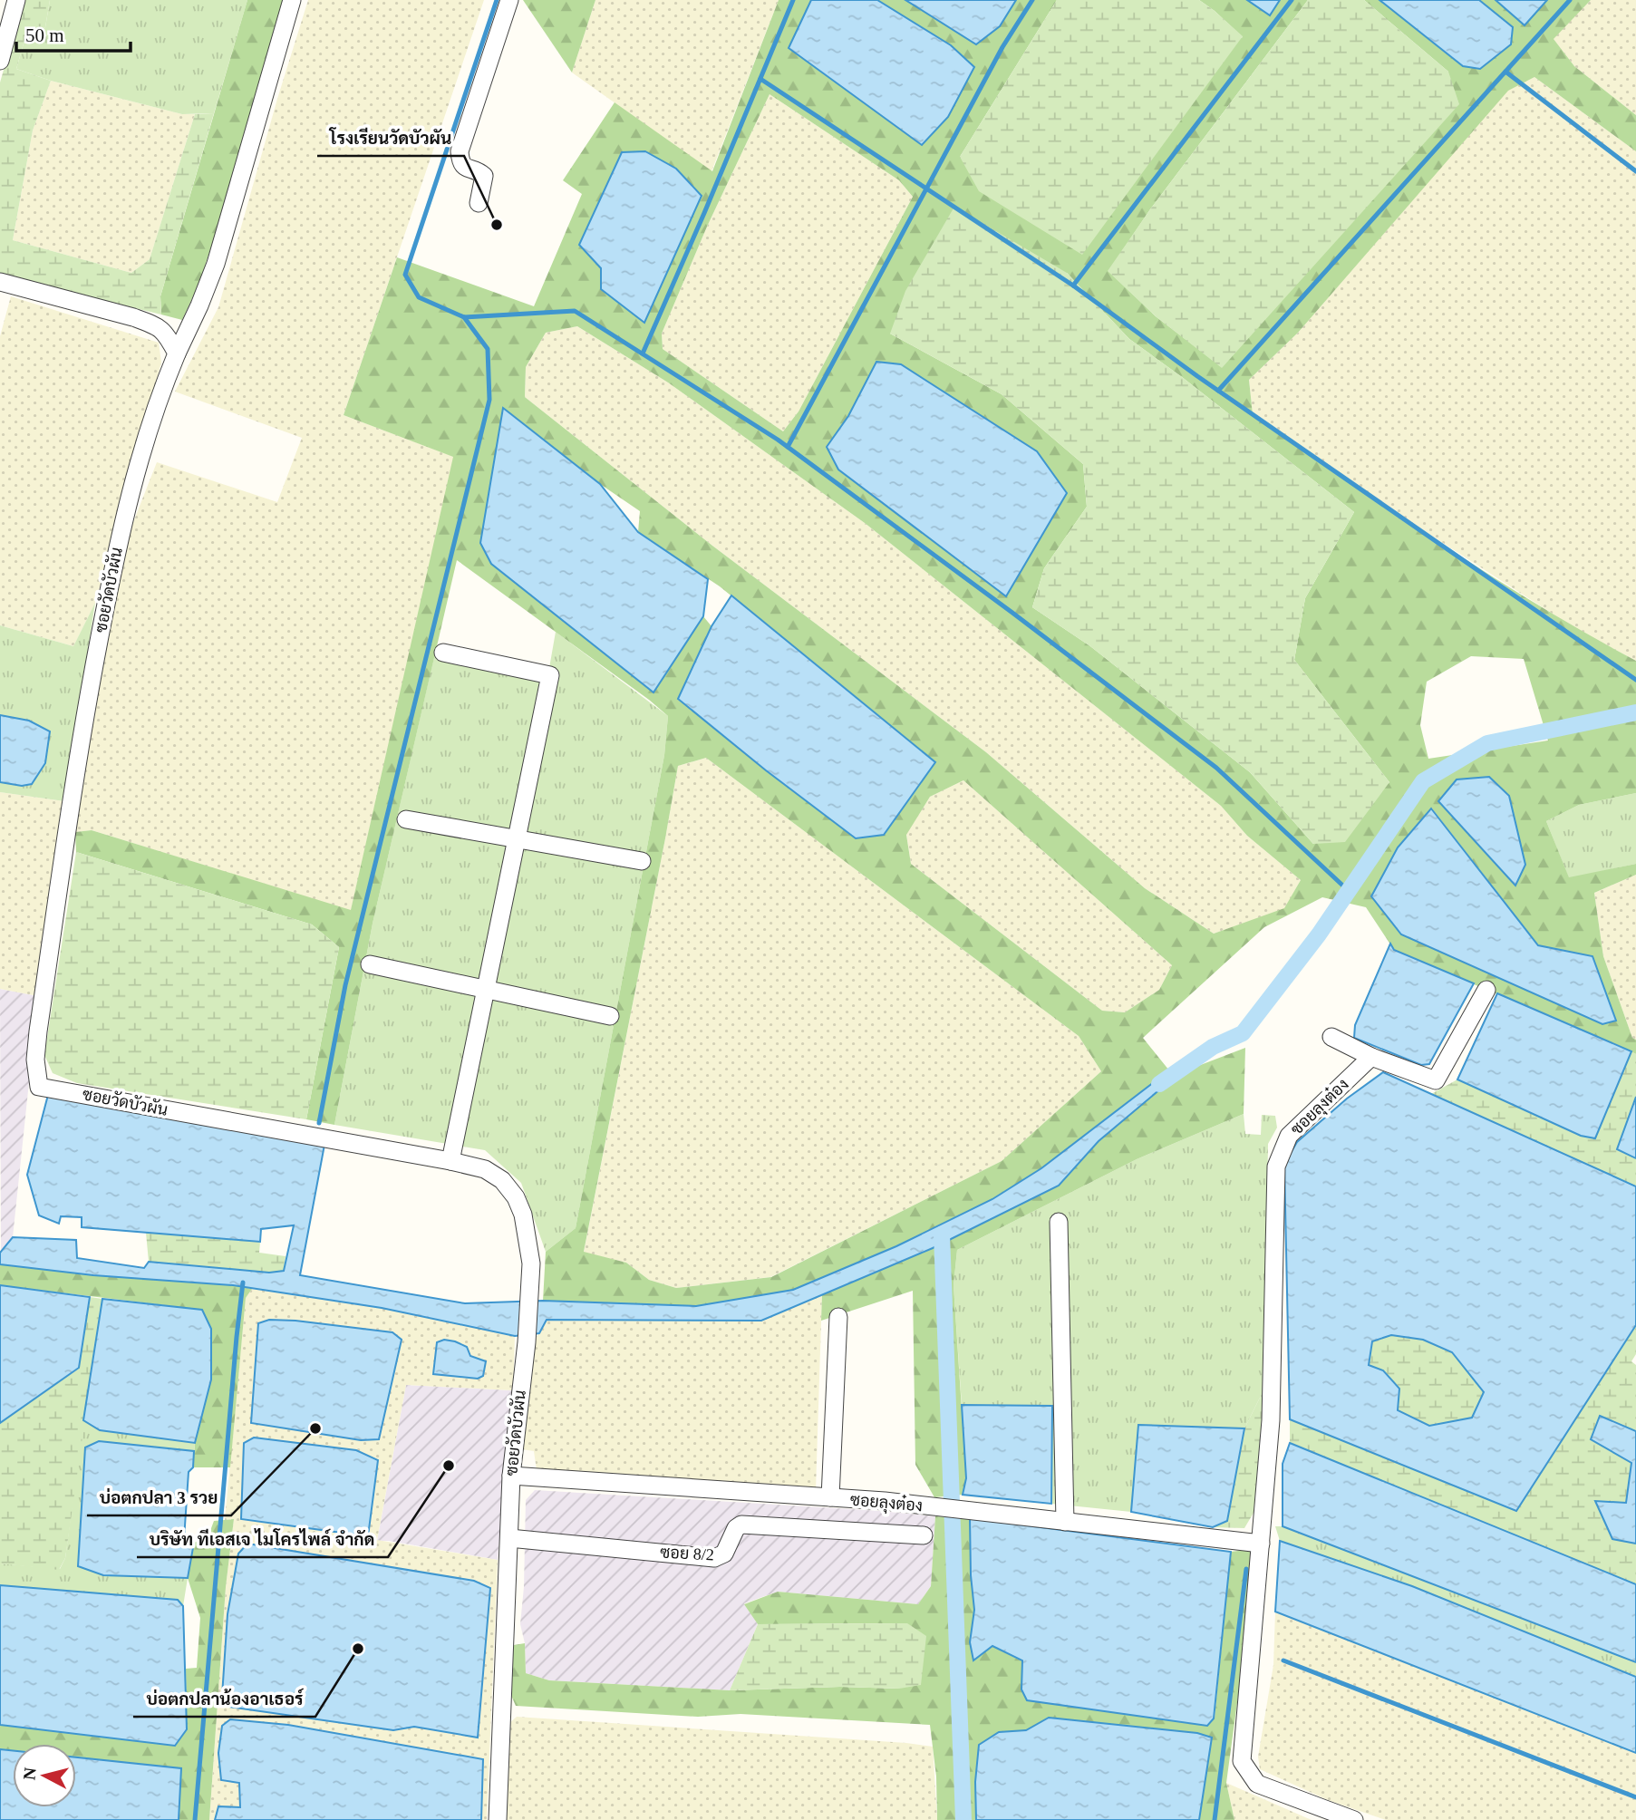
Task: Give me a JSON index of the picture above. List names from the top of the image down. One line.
{"streets":{"street":["ซอยวัดบัวผัน","ซอยลุงต๋อง","ซอย 8/2"]},"crossings":[["ซอยวัดบัวผัน","ซอยลุงต๋อง"],["ซอยวัดบัวผัน","ซอย 8/2"]],"places":["โรงเรียนวัดบัวผัน","บ่อตกปลา 3 รวย","บริษัท ทีเอสเจ ไมโครไพล์ จำกัด","บ่อตกปลาน้องอาเธอร์"],"scale_bar":"50 m","north":"left"}
